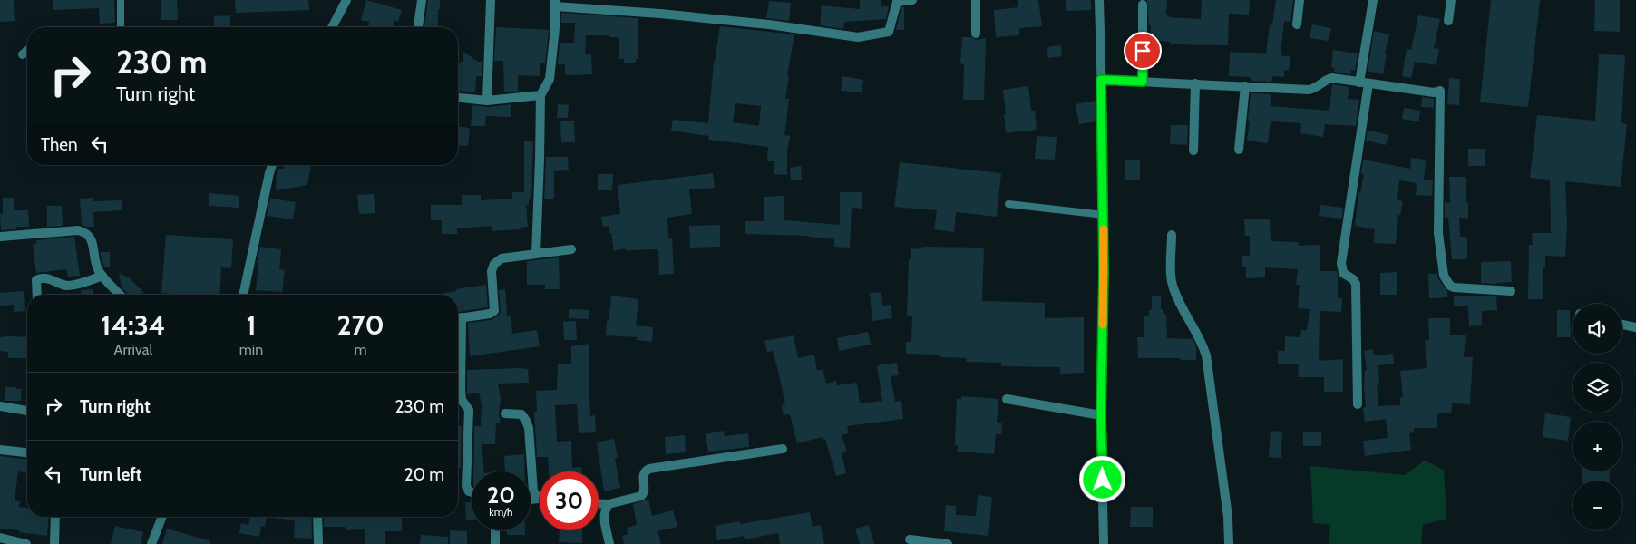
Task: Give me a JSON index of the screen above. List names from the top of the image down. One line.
{"page":{"turn":["230 m","Turn right"],"then":"Then","eta":["14:34","Arrival","1","min","270","m"],"map_buttons":["+","−"],"list":[{"name":"Turn right","value":"230 m"},{"name":"Turn left","value":"20 m"}],"speed":"20 km/h","limit":"30"}}
